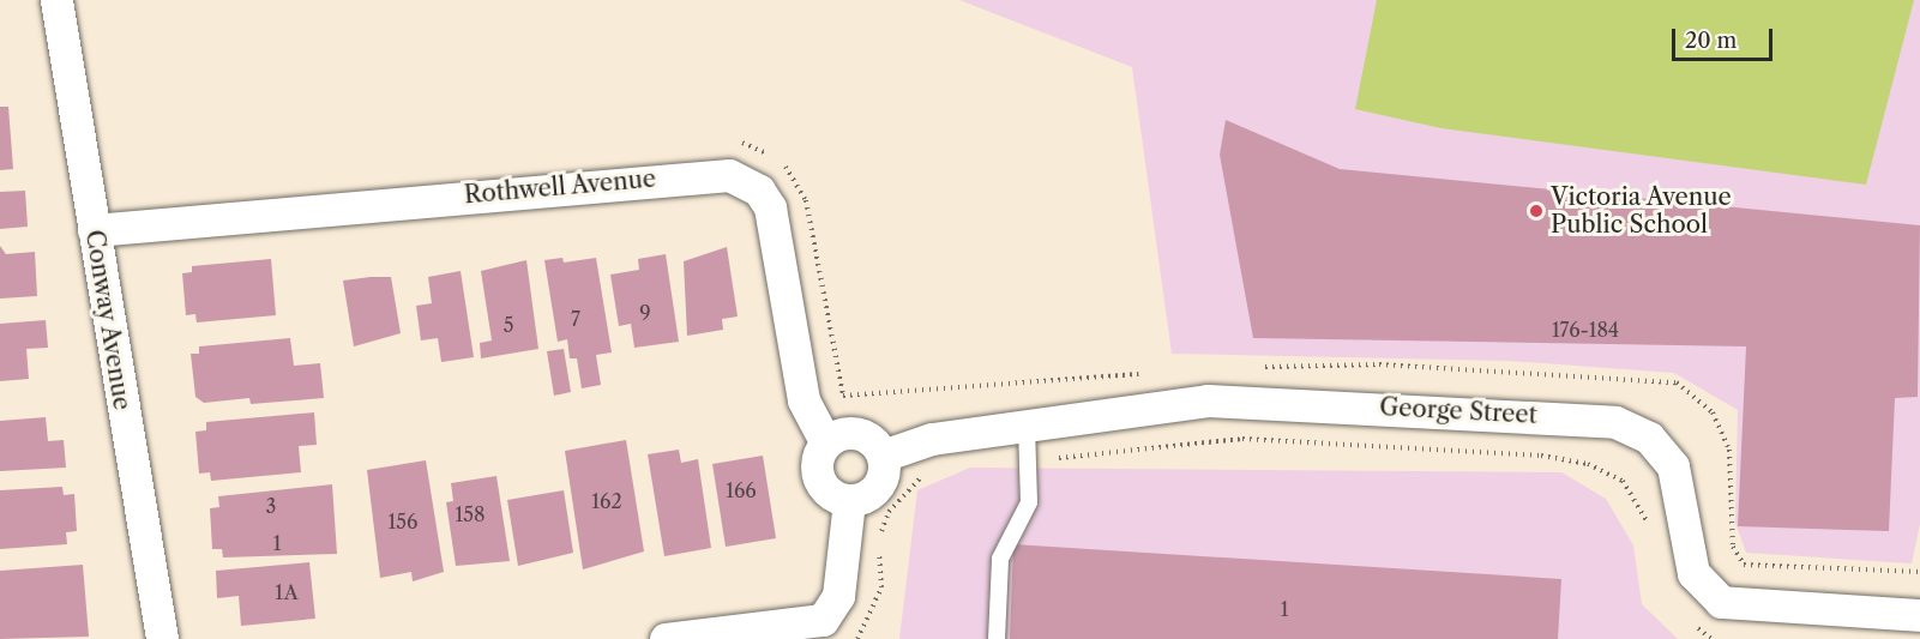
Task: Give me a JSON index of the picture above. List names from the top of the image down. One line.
{"streets":{"street":["Rothwell Avenue","Conway Avenue","George Street"]},"crossings":[["Rothwell Avenue","Conway Avenue"],["Rothwell Avenue","George Street"]],"places":["Victoria Avenue Public School"],"house_numbers":["9","7","5","176-184","166","162","3","158","156","1","1A","1"],"scale_bar":"20 m"}
